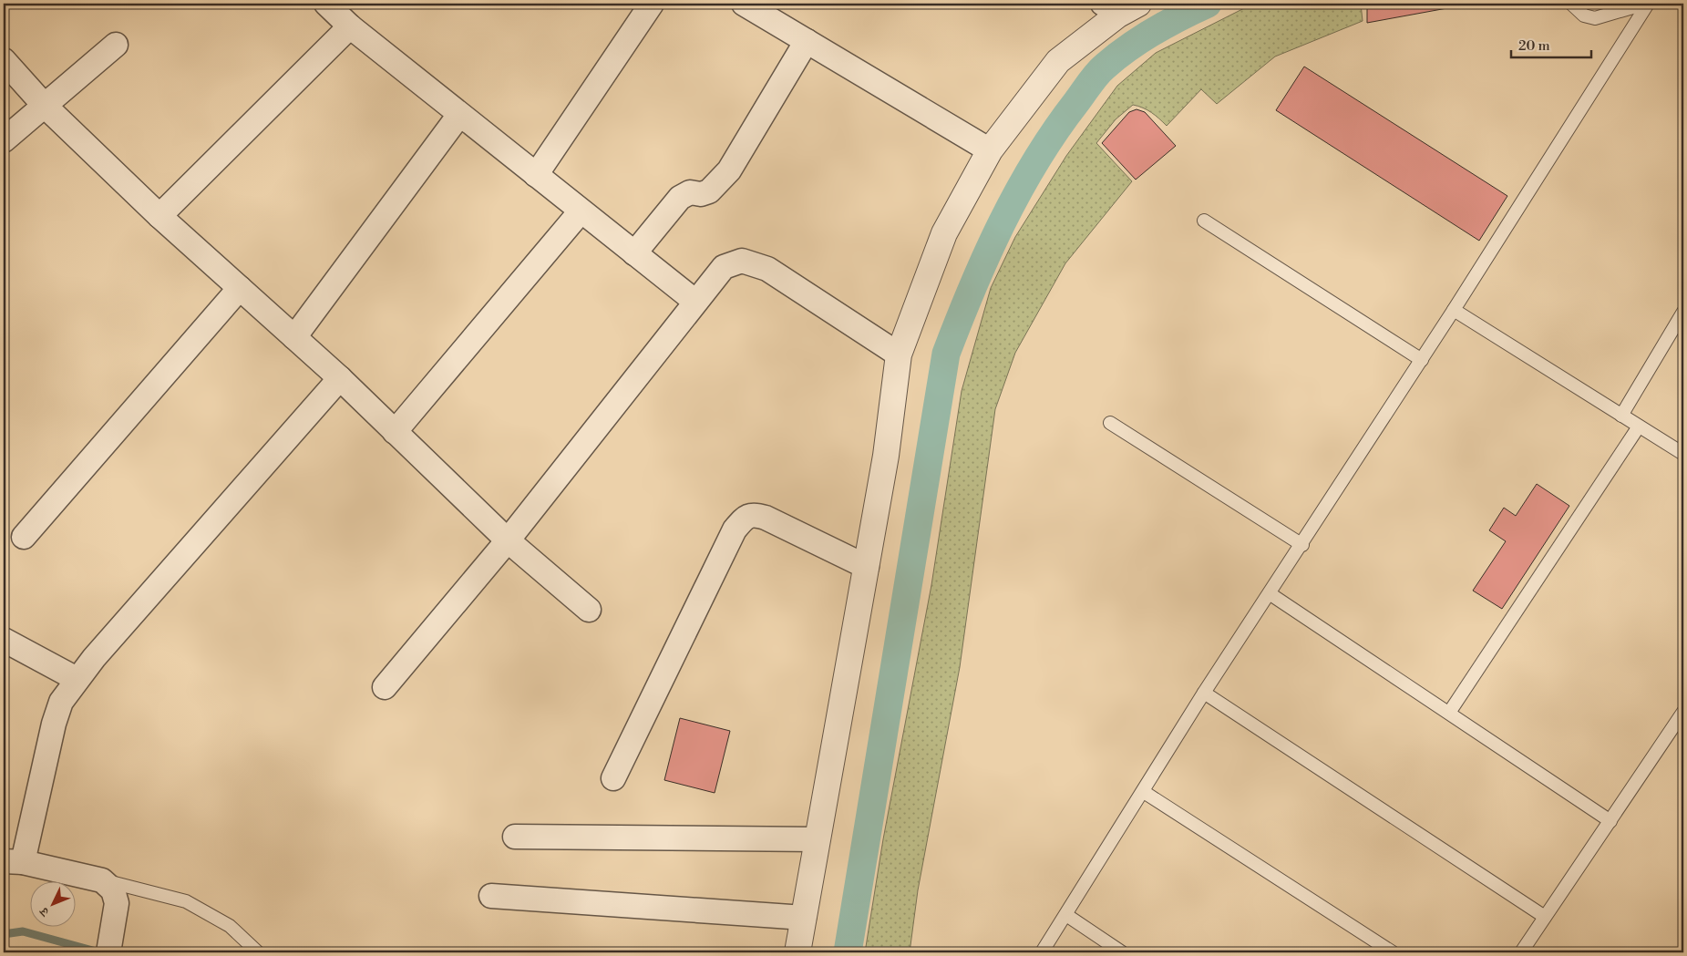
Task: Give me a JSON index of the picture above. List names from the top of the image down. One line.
{"scale_bar":"20 m","north":"bottom left"}
